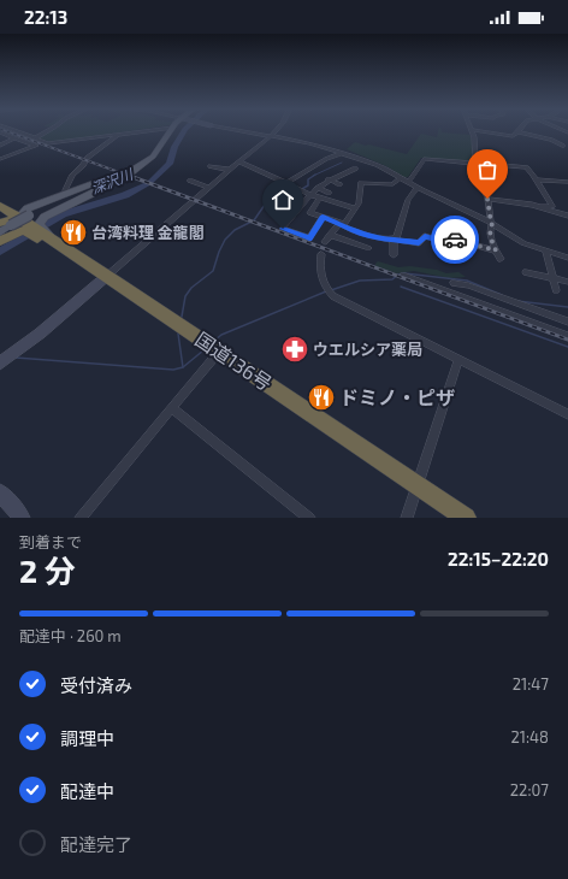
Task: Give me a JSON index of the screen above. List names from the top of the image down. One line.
{"streets":{"highway":["国道136号"]},"water":["深沢川"],"places":{"restaurant":["台湾料理 金龍閣","ドミノ・ピザ"],"pharmacy":["ウエルシア薬局"]},"page":{"status":"22:13","heading":["2 分","到着まで","22:15–22:20"],"bar":"配達中 · 260 m","list":[["受付済み","21:47"],["調理中","21:48"],["配達中","22:07"],"配達完了"]}}
